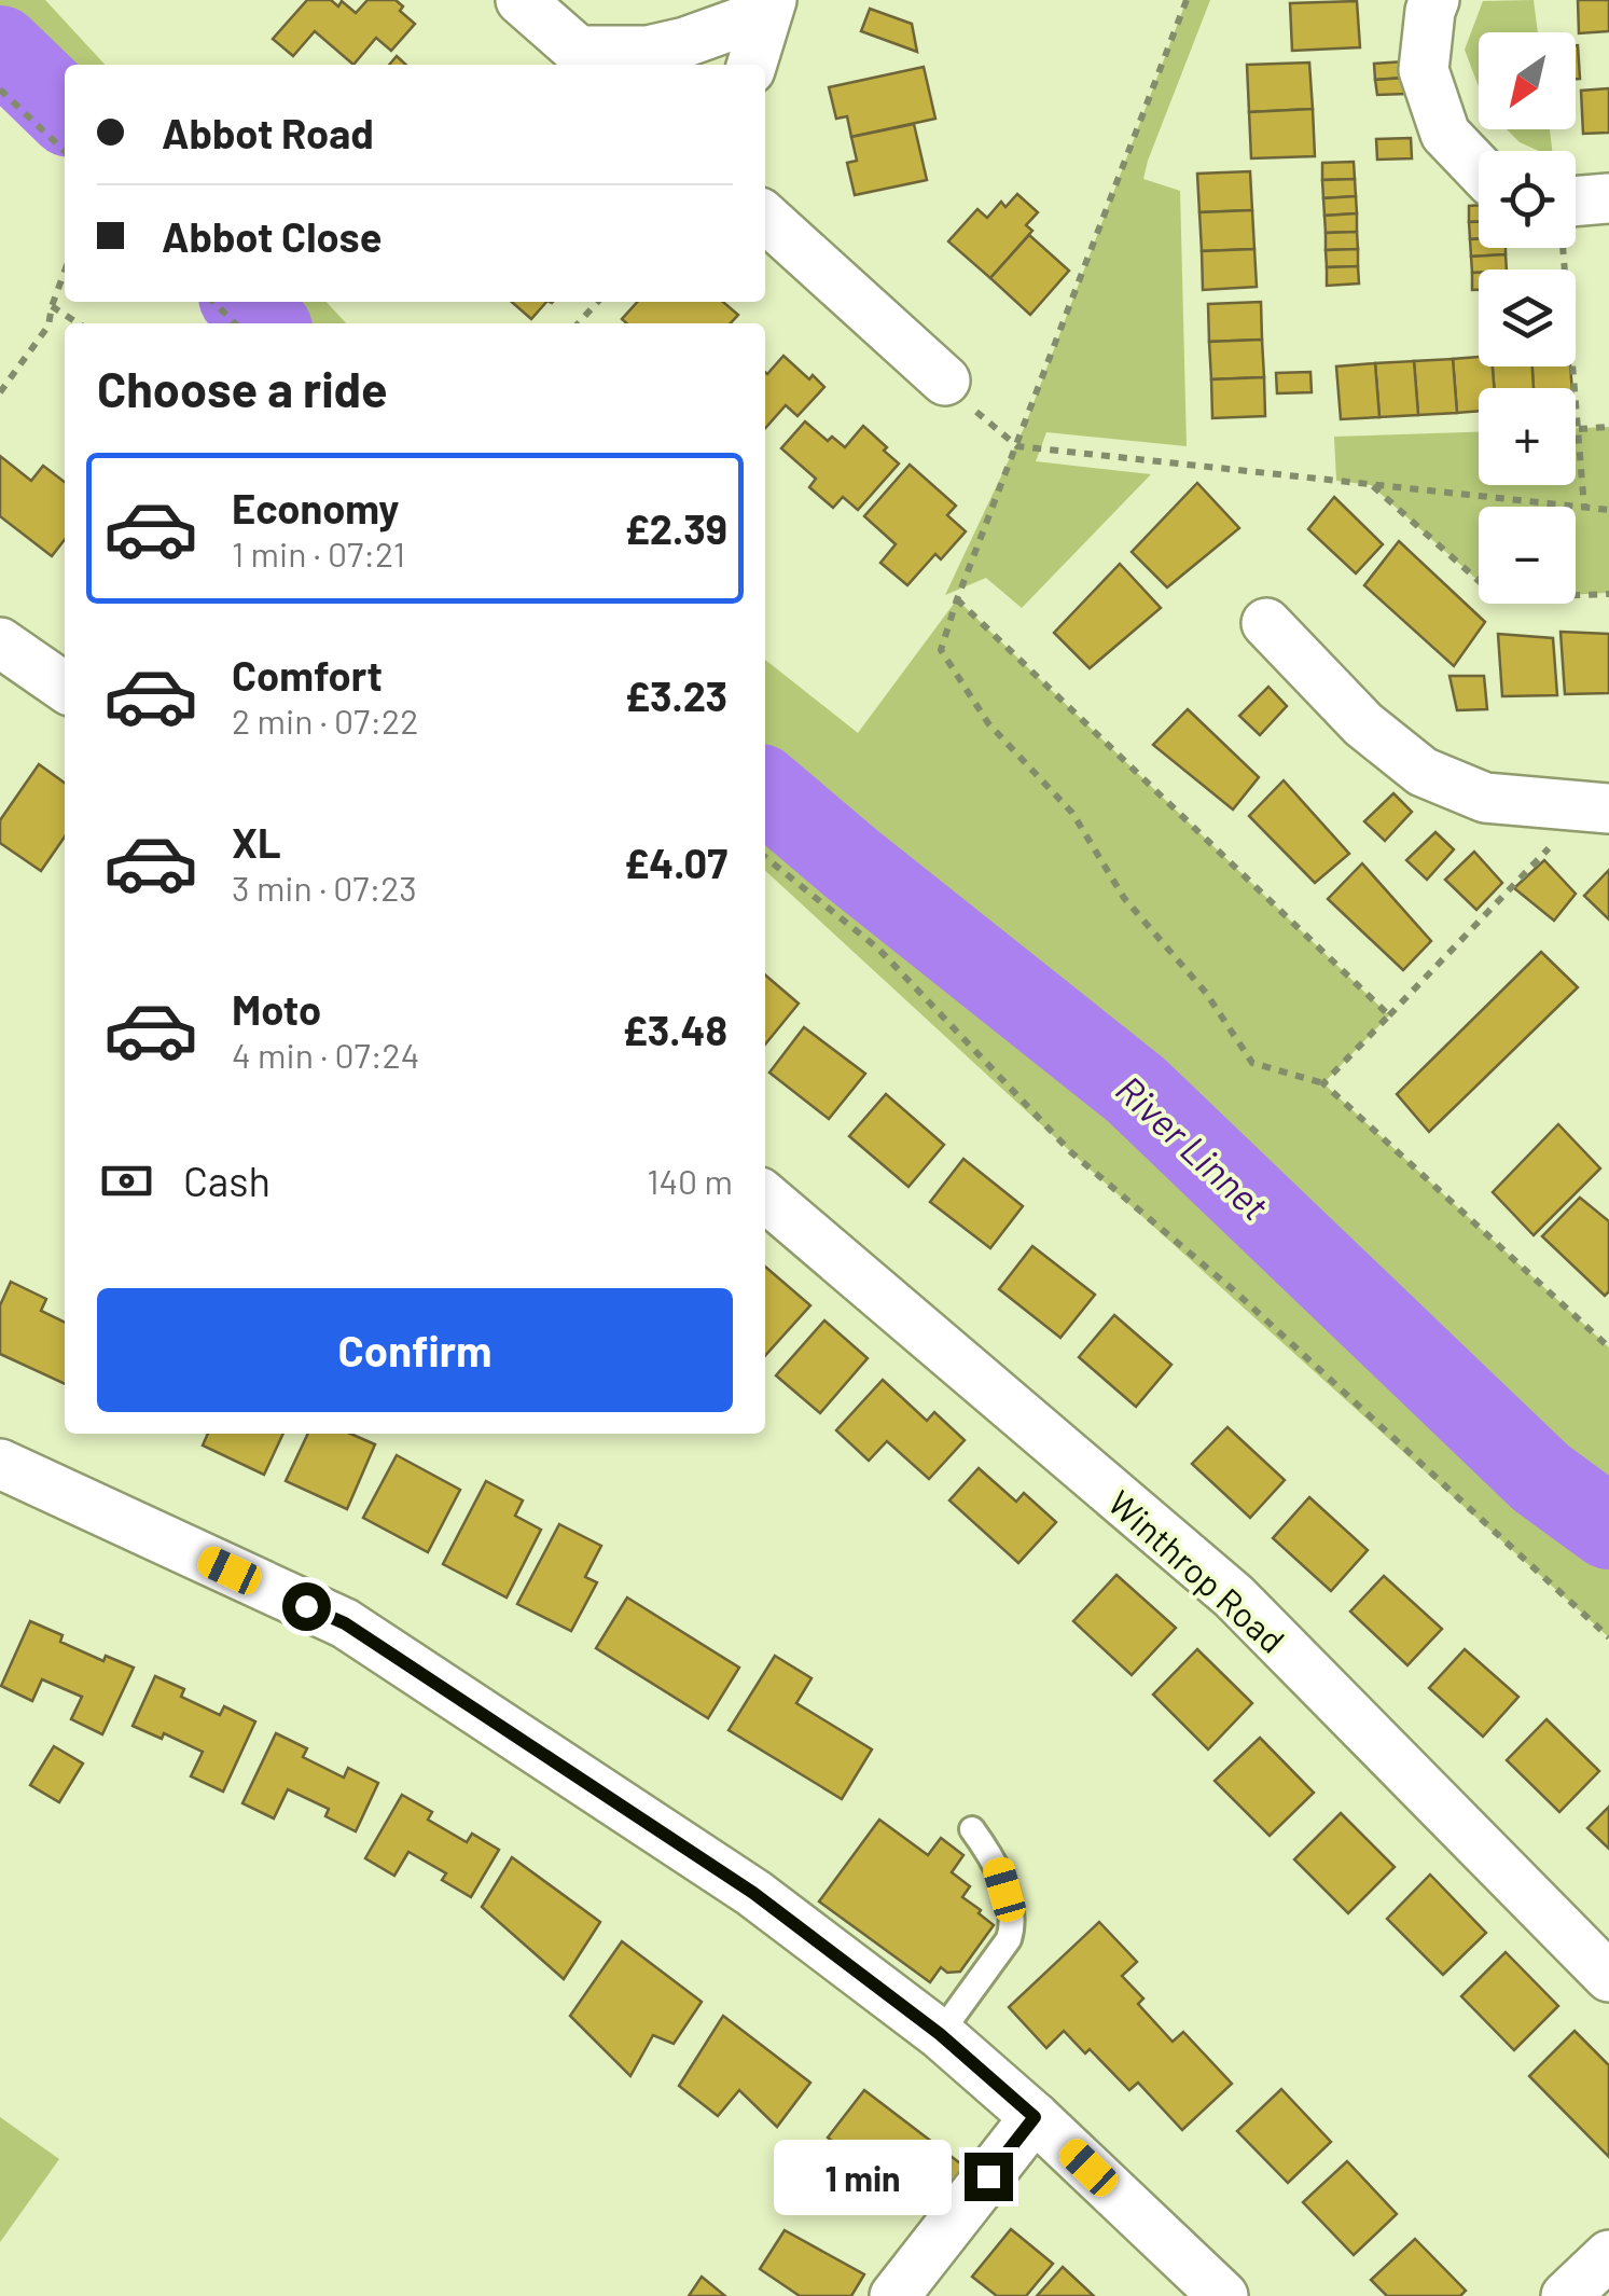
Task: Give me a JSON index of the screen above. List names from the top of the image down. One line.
{"streets":{"street":["Winthrop Road"]},"water":["River Linnet"],"north":"bottom left","page":{"map_buttons":["+","−"],"banner":["Abbot Road","Abbot Close"],"heading":"Choose a ride","list":[{"name":"Economy","note":"1 min · 07:21","value":"£2.39"},{"name":"Comfort","note":"2 min · 07:22","value":"£3.23"},{"name":"XL","note":"3 min · 07:23","value":"£4.07"},{"name":"Moto","note":"4 min · 07:24","value":"£3.48"}],"pay":["Cash","140 m"],"buttons":"Confirm","bubble":"1 min"}}
